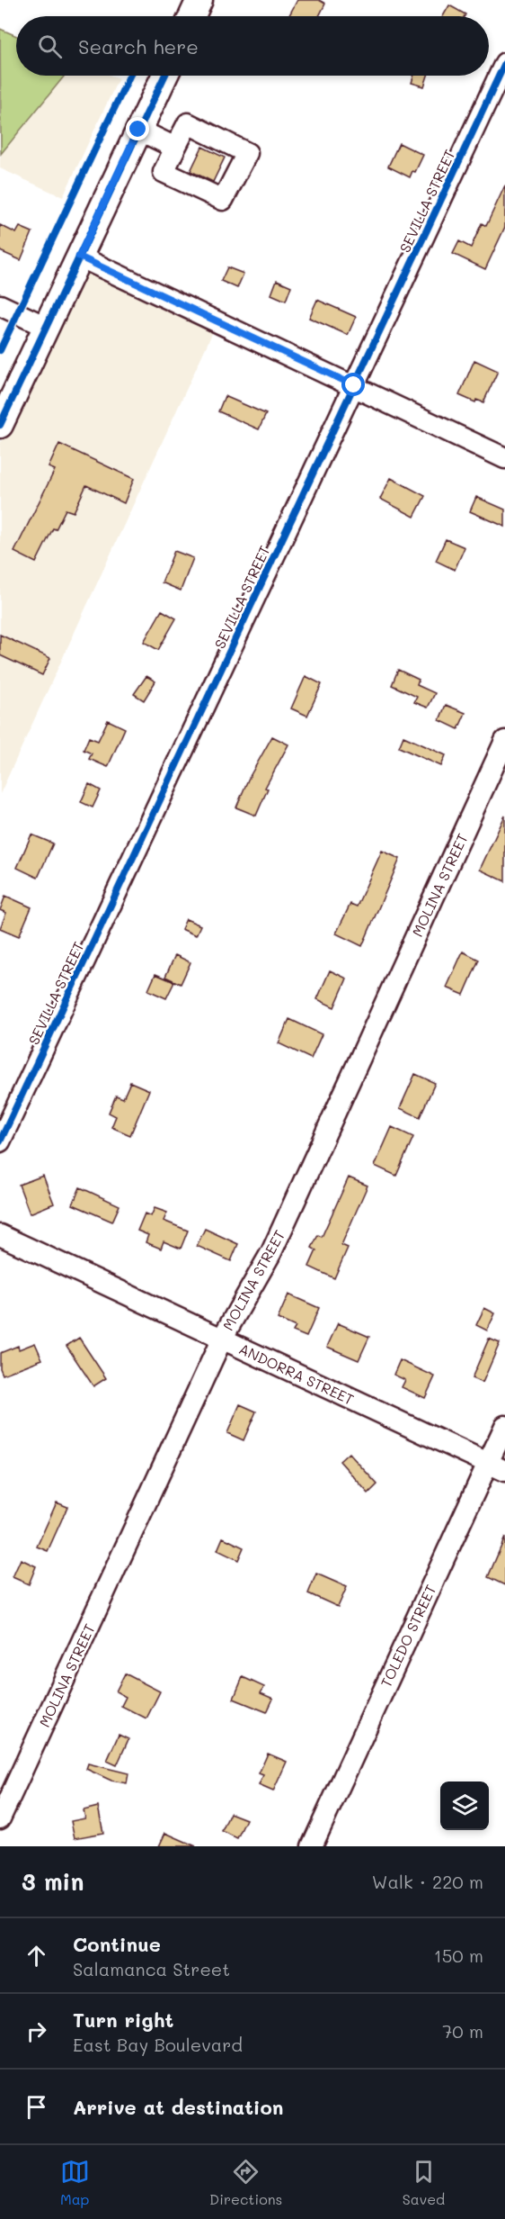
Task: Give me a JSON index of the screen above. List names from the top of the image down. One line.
{"streets":{"street":["SEVILLA STREET","MOLINA STREET","ANDORRA STREET","TOLEDO STREET"]},"crossings":[["MOLINA STREET","ANDORRA STREET"],["ANDORRA STREET","TOLEDO STREET"]],"page":{"search":"Search here","heading":["3 min","Walk · 220 m"],"list":[["Continue","Salamanca Street","150 m"],["Turn right","East Bay Boulevard","70 m"],"Arrive at destination"],"nav":["Map","Directions","Saved"]}}
